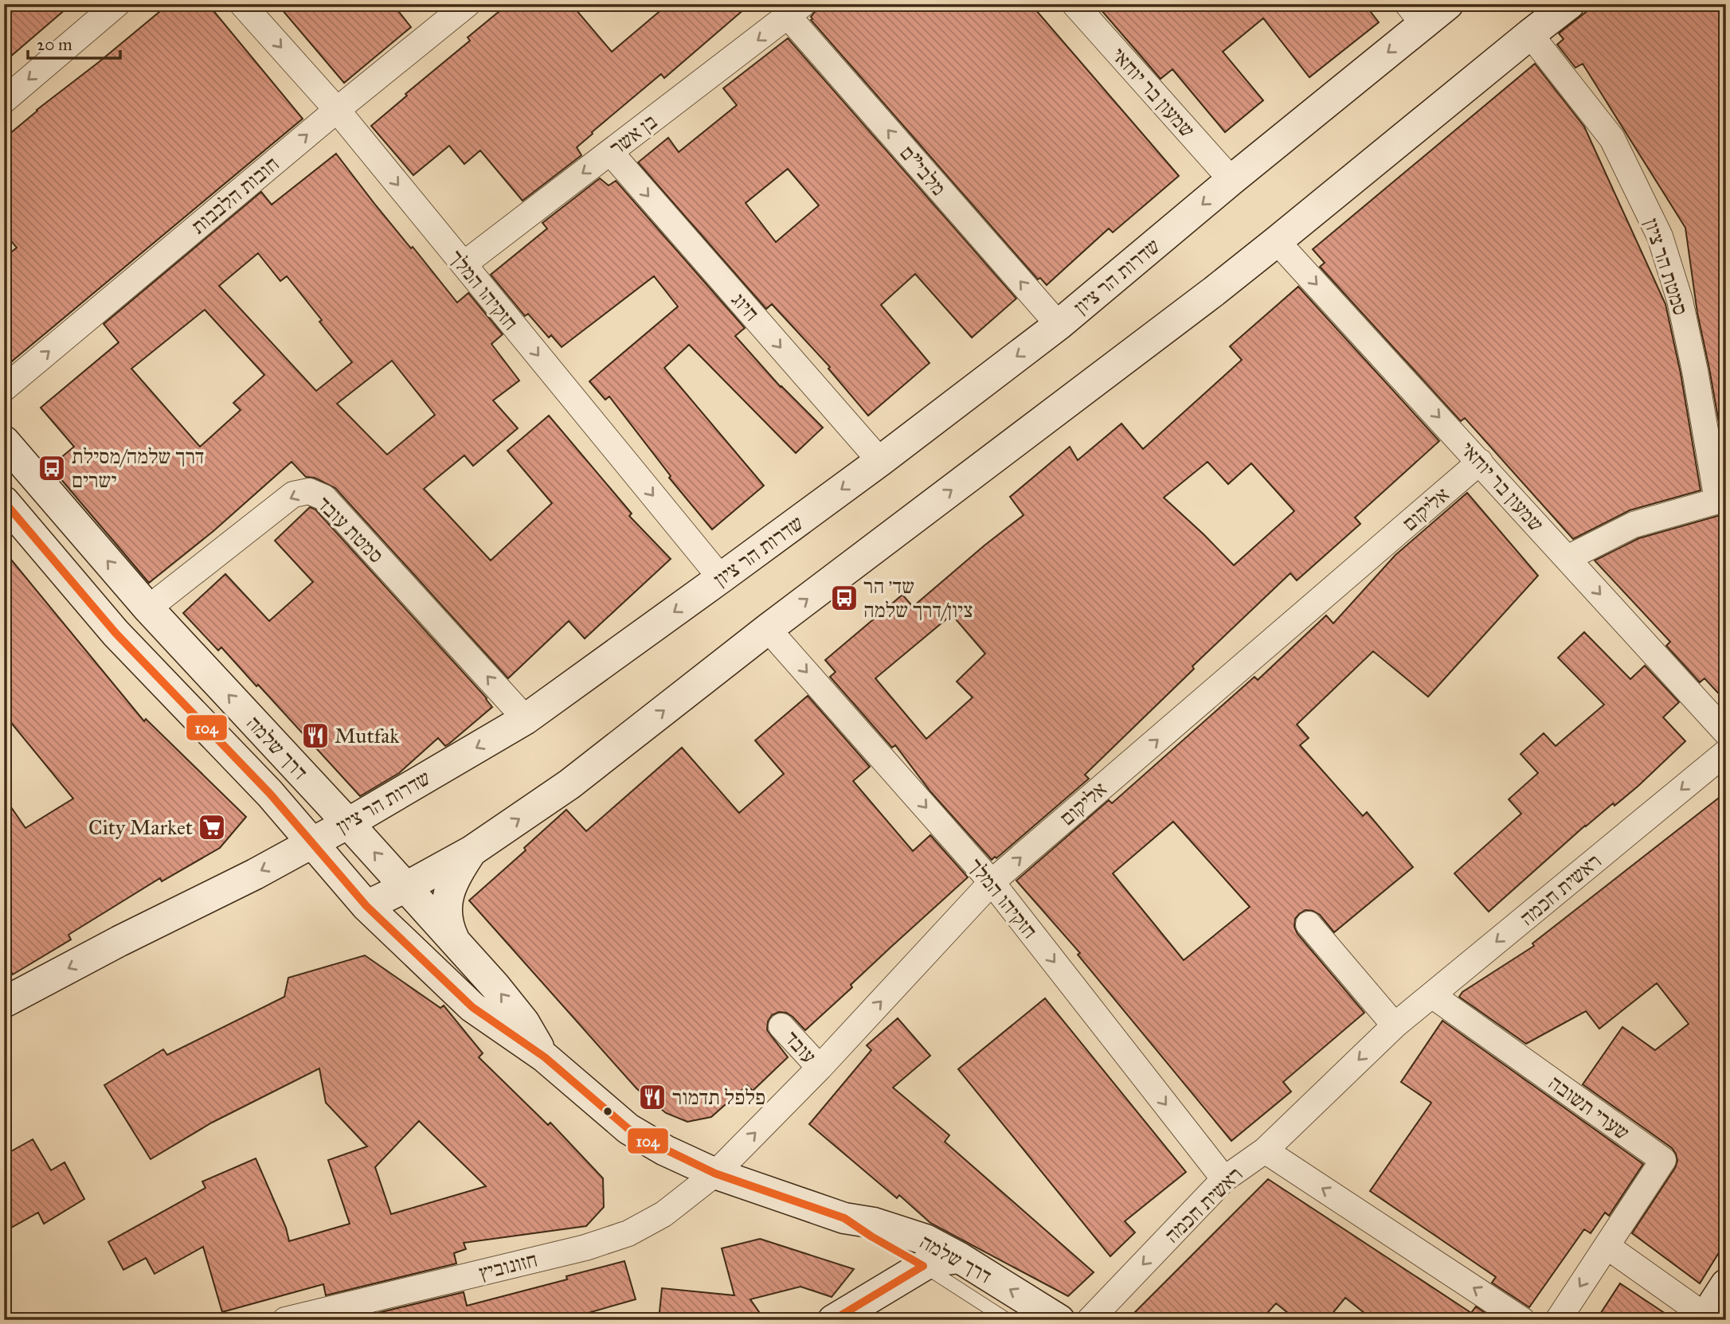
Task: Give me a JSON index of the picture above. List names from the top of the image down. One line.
{"streets":{"street":["שמעון בר יוחאי","בן אשר","מלבי\"ם","חובות הלבבות","סמטת הר ציון","שדרות הר ציון","חזקיהו המלך","חיוג","אליקום","סמטת עובד","דרך שלמה","ראשית חכמה","עובד","שערי תשובה","חזונוביץ"]},"crossings":[["שמעון בר יוחאי","שדרות הר ציון"],["שמעון בר יוחאי","אליקום"],["בן אשר","מלבי\"ם"],["בן אשר","חזקיהו המלך"],["בן אשר","חיוג"],["מלבי\"ם","שדרות הר ציון"],["חובות הלבבות","חזקיהו המלך"],["שדרות הר ציון","חזקיהו המלך"],["שדרות הר ציון","חיוג"],["שדרות הר ציון","סמטת עובד"],["שדרות הר ציון","דרך שלמה"],["חזקיהו המלך","אליקום"],["חזקיהו המלך","ראשית חכמה"],["אליקום","דרך שלמה"],["אליקום","עובד"],["אליקום","חזונוביץ"],["סמטת עובד","דרך שלמה"],["דרך שלמה","חזונוביץ"],["ראשית חכמה","שערי תשובה"]],"one_way":["שמעון בר יוחאי","בן אשר","מלבי\"ם","חזקיהו המלך","חיוג","אליקום","ראשית חכמה"],"places":{"bus stop":["דרך שלמה/מסילת ישרים","שד׳ הר ציון/דרך שלמה"],"restaurant":["Mutfak","פלפל תדמור"],"supermarket":["City Market"]},"lines":["transit line 104"],"scale_bar":"20 m"}
